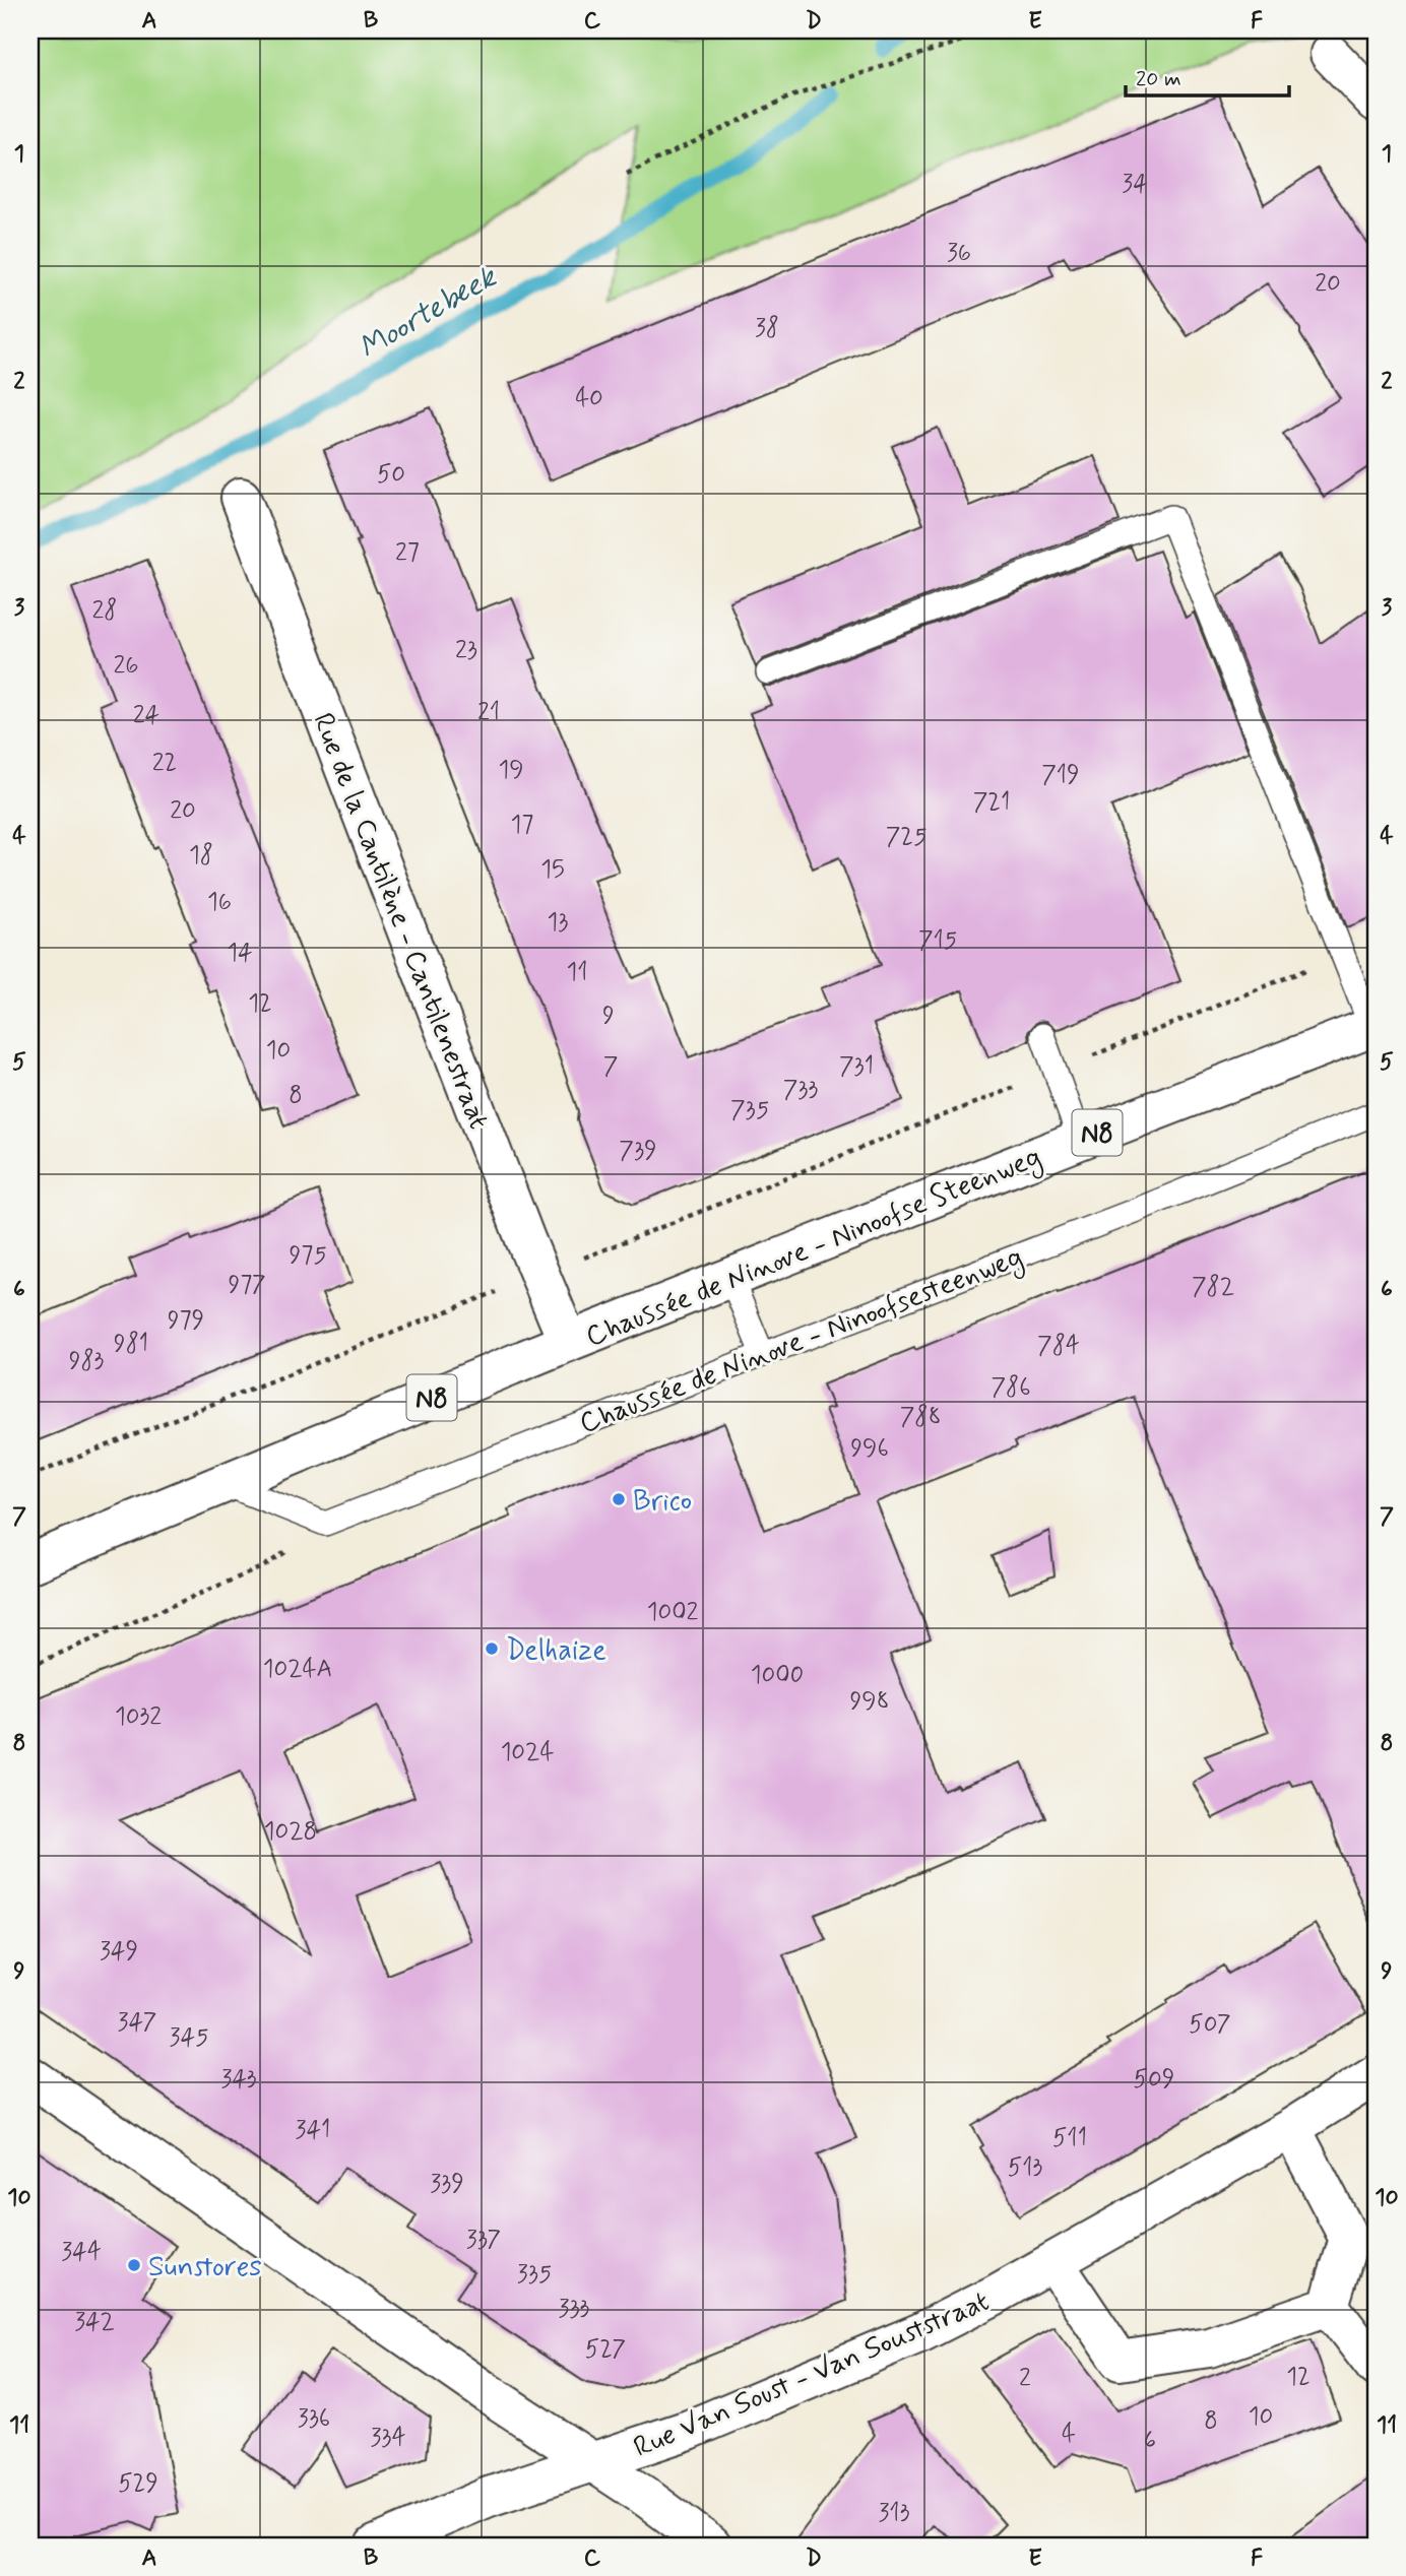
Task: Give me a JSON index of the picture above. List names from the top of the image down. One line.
{"streets":{"street":["Rue de la Cantilène - Cantilenestraat","N8","Chaussée de Ninove - Ninoofse Steenweg","Rue Van Soust - Van Souststraat"],"lane":["Chaussée de Ninove - Ninoofsesteenweg"]},"crossings":[["Rue de la Cantilène - Cantilenestraat","N8"],["Rue de la Cantilène - Cantilenestraat","Chaussée de Ninove - Ninoofse Steenweg"],["N8","Chaussée de Ninove - Ninoofse Steenweg"]],"water":["Moortebeek"],"places":["Brico","Delhaize","Sunstores"],"house_numbers":["34","36","20","38","40","50","27","28","23","26","21","24","22","19","719","721","20","17","725","18","15","16","13","715","14","11","12","9","10","7","731","733","8","735","739","975","977","782","979","981","784","983","786","788","996","1002","1024A","1000","998","1032","1024","1028","349","347","507","345","343","509","341","511","513","339","337","344","335","333","342","527","12","2","10","336","8","4","334","6","529","313"],"scale_bar":"20 m","grid":{"columns":["A","B","C","D","E","F"],"rows":["1","2","3","4","5","6","7","8","9","10","11"]}}
